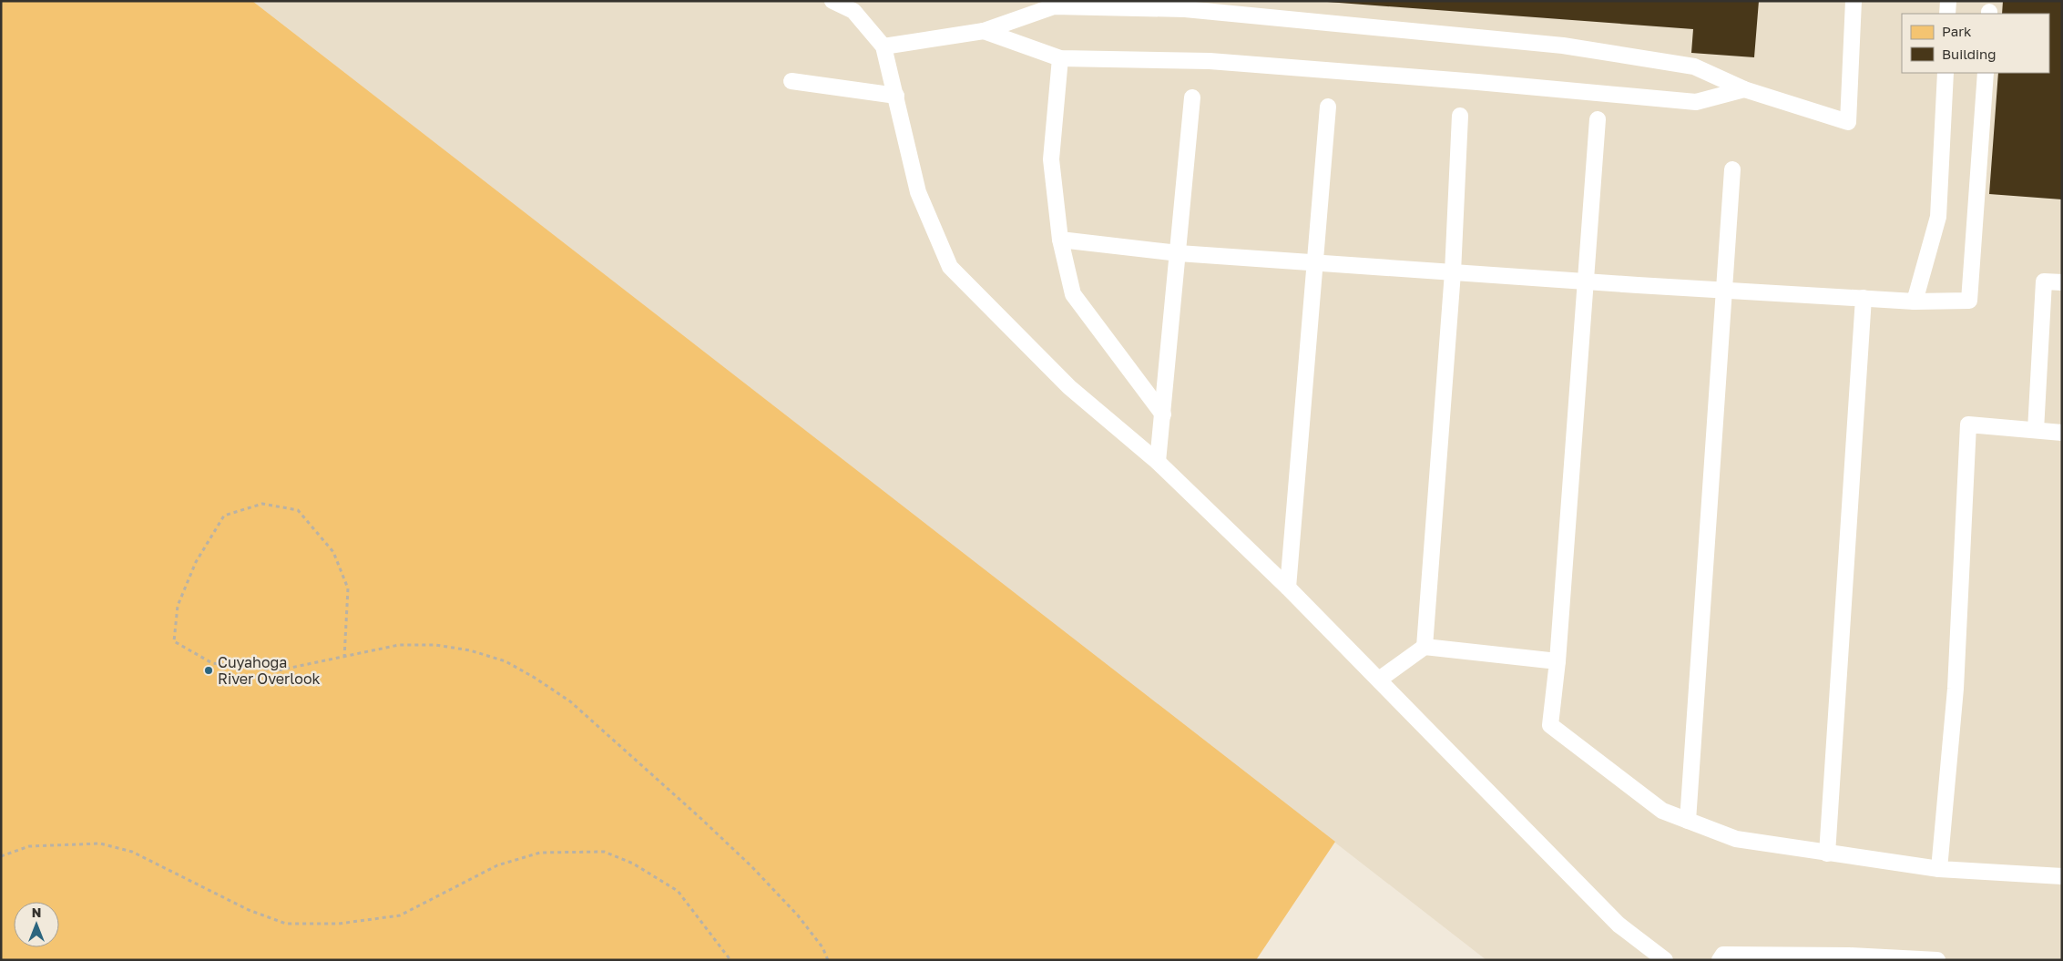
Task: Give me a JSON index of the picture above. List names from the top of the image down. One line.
{"places":["Cuyahoga River Overlook"],"legend":["Park","Building"],"north":"top"}
